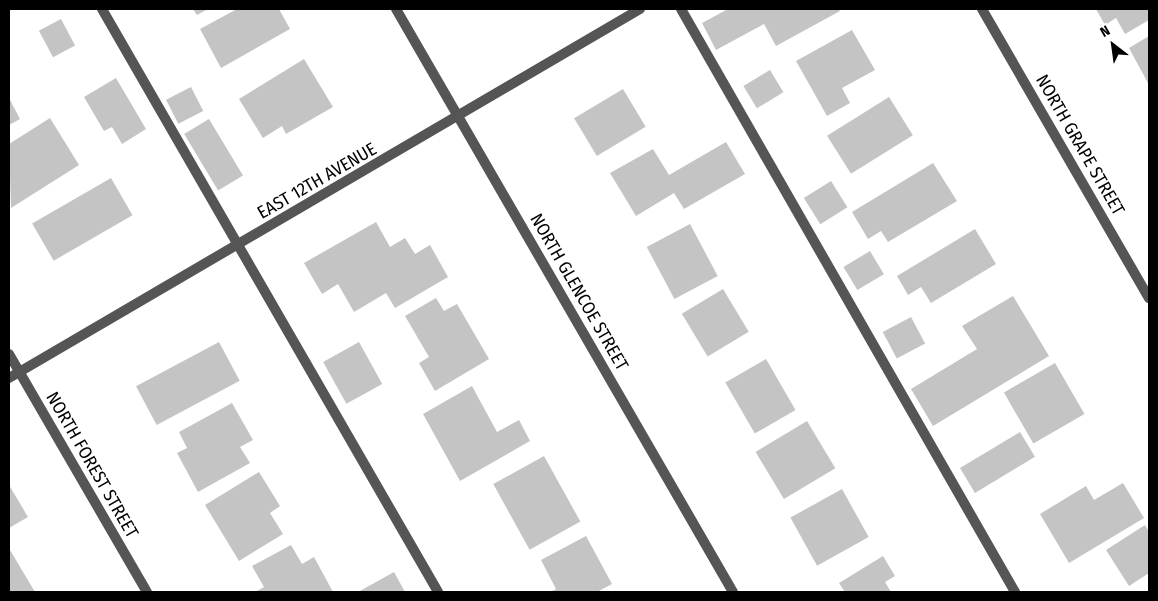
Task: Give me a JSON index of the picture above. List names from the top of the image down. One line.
{"streets":{"street":["NORTH GRAPE STREET","EAST 12TH AVENUE","NORTH GLENCOE STREET","NORTH FOREST STREET"]},"crossings":[["EAST 12TH AVENUE","NORTH GLENCOE STREET"],["EAST 12TH AVENUE","NORTH FOREST STREET"]],"north":"top left"}
